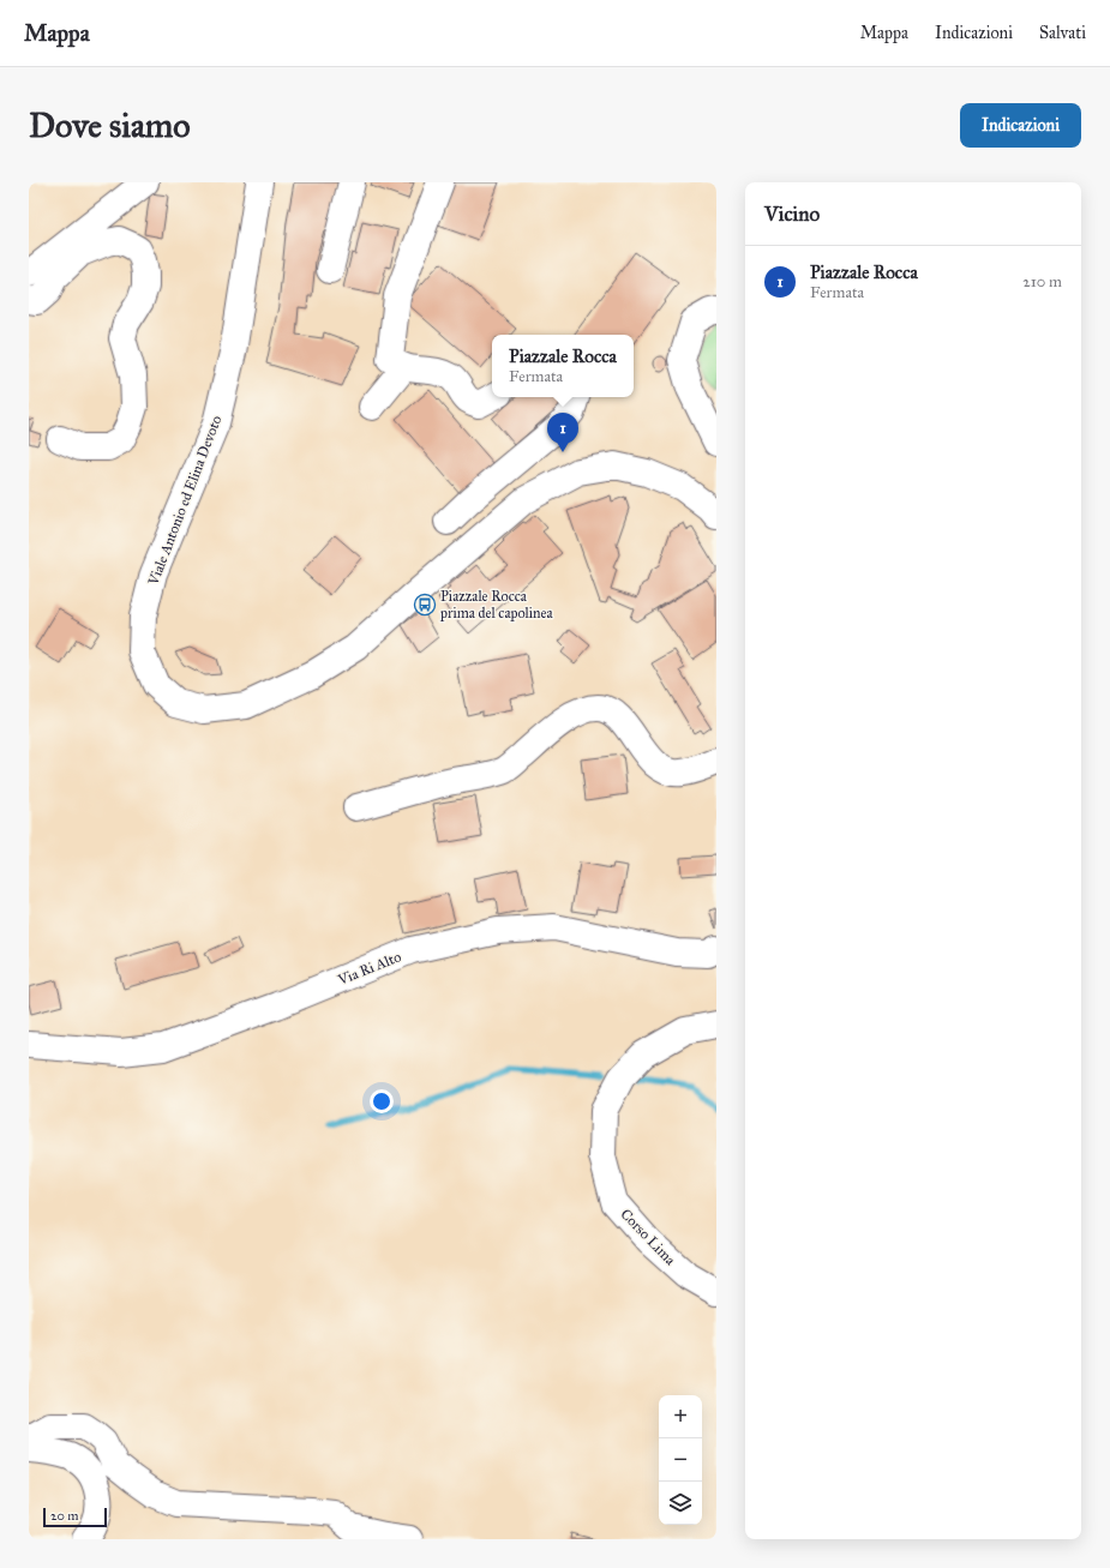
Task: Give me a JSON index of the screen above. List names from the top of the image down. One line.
{"streets":{"street":["Viale Antonio ed Elina Devoto","Via Ri Alto","Corso Lima"]},"places":{"bus stop":["Piazzale Rocca prima del capolinea"]},"scale_bar":"20 m","page":{"header":"Mappa","nav":["Mappa","Indicazioni","Salvati"],"buttons":"Indicazioni","title":"Dove siamo","heading":"Vicino","list":[{"mark":"1","name":"Piazzale Rocca","note":"Fermata","value":"210 m"}],"popup":["Piazzale Rocca","Fermata"],"pins":"1","map_buttons":["+","−"],"scale":"20 m"}}
